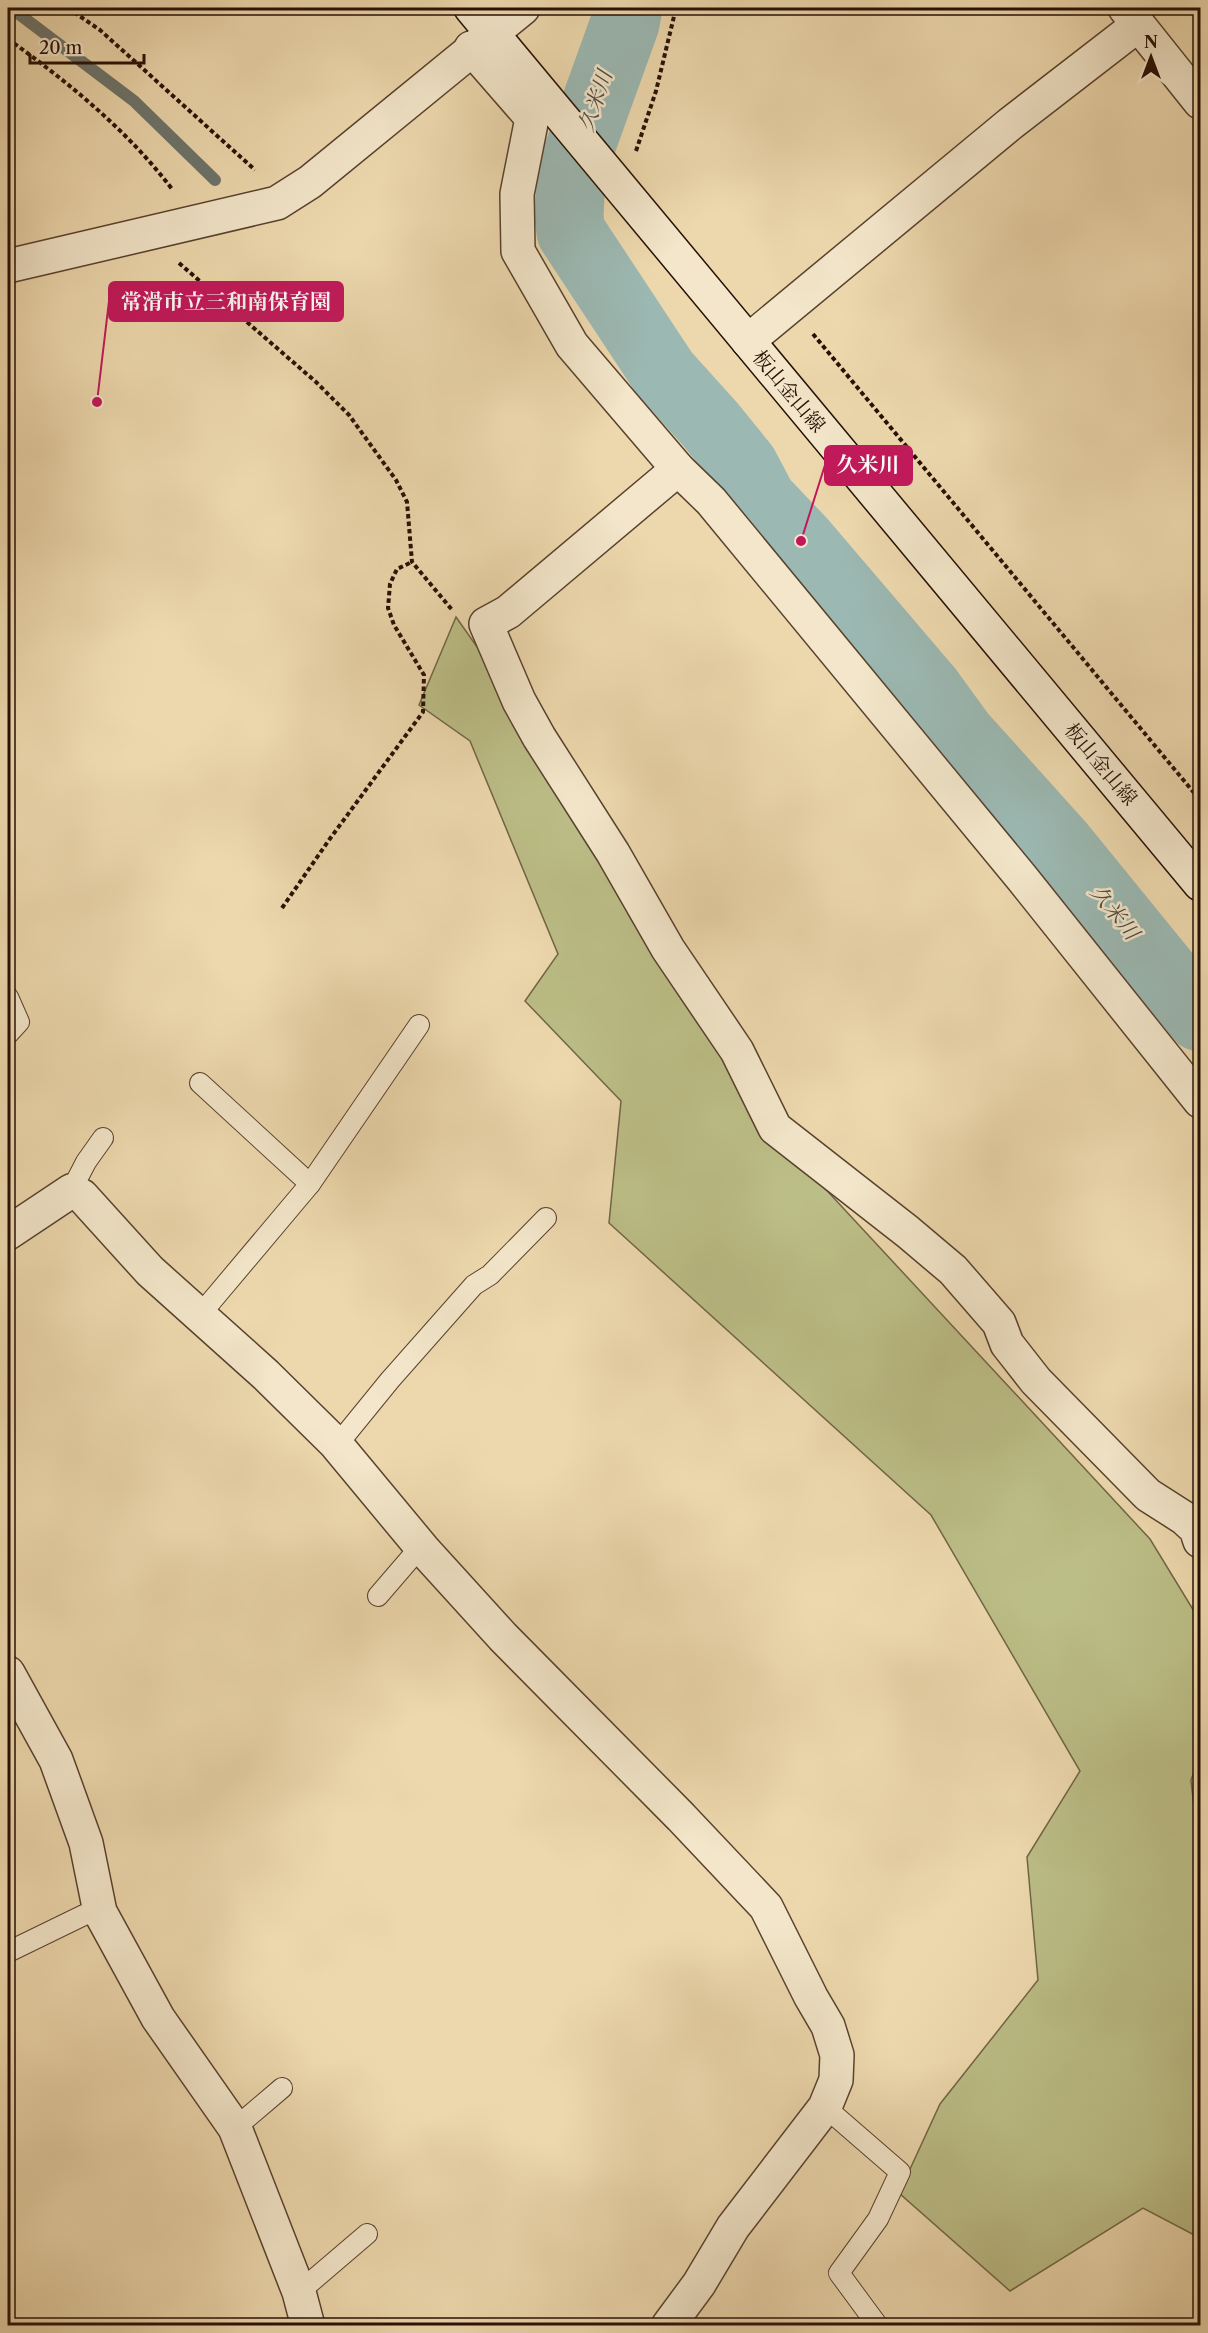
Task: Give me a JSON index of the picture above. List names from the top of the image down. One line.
{"streets":{"street":["板山金山線"]},"water":["久米川"],"places":["常滑市立三和南保育園","久米川"],"scale_bar":"20 m","north":"top"}
